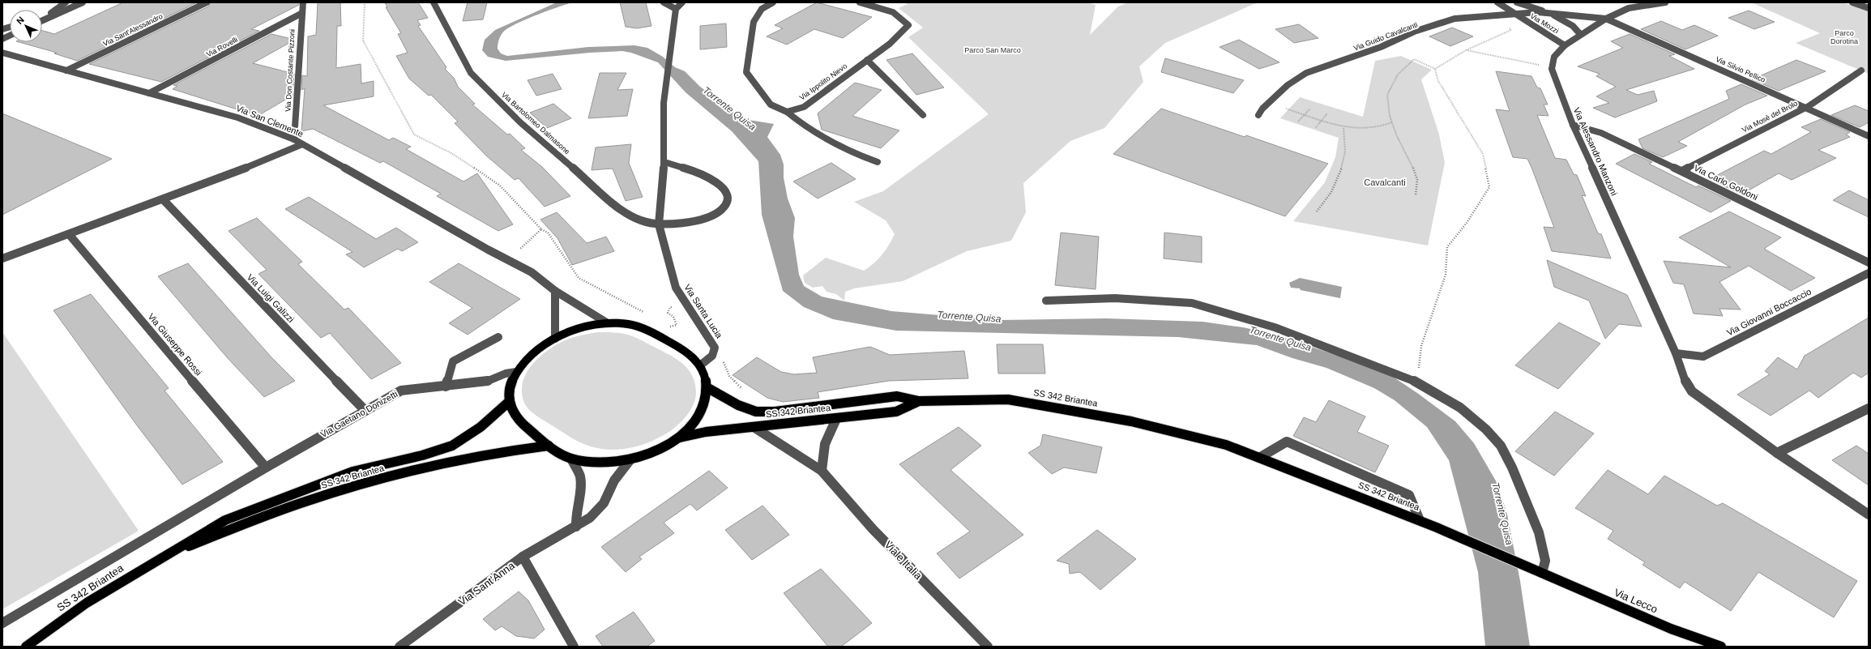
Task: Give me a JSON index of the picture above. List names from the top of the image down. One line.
{"streets":{"main road":["SS 342 Briantea","Via Lecco"],"street":["Via Mozzi","Via Sant'Alessandro","Via Guido Cavalcanti","Via Rovelli","Via Silvio Pellico","Via Don Costante Pizzoni","Via Ippolito Nievo","Via Mosè del Brolo","Via San Clemente","Via Bartolomeo Dalmasone","Via Alessandro Manzoni","Via Carlo Goldoni","Via Luigi Galizzi","Via Santa Lucia","Via Giovanni Boccaccio","Via Giuseppe Rossi","Via Gaetano Donizetti","Viale Italia","Via Sant'Anna"]},"crossings":[["Via Mozzi","Via Guido Cavalcanti"],["Via Mozzi","Via Silvio Pellico"],["Via Sant'Alessandro","Via San Clemente"],["Via Rovelli","Via Don Costante Pizzoni"],["Via Rovelli","Via San Clemente"],["Via Silvio Pellico","Via Mosè del Brolo"],["Via Don Costante Pizzoni","Via San Clemente"],["Via Mosè del Brolo","Via Carlo Goldoni"],["Via Bartolomeo Dalmasone","Via Santa Lucia"],["Via Alessandro Manzoni","Via Carlo Goldoni"],["Via Alessandro Manzoni","Via Giovanni Boccaccio"],["Via Luigi Galizzi","Via Gaetano Donizetti"],["Via Giuseppe Rossi","Via Gaetano Donizetti"],["SS 342 Briantea","Viale Italia"],["SS 342 Briantea","Via Lecco"]],"water":["Torrente Quisa"],"parks":["Parco Dorotina","Parco San Marco","Cavalcanti"],"north":"top left"}
